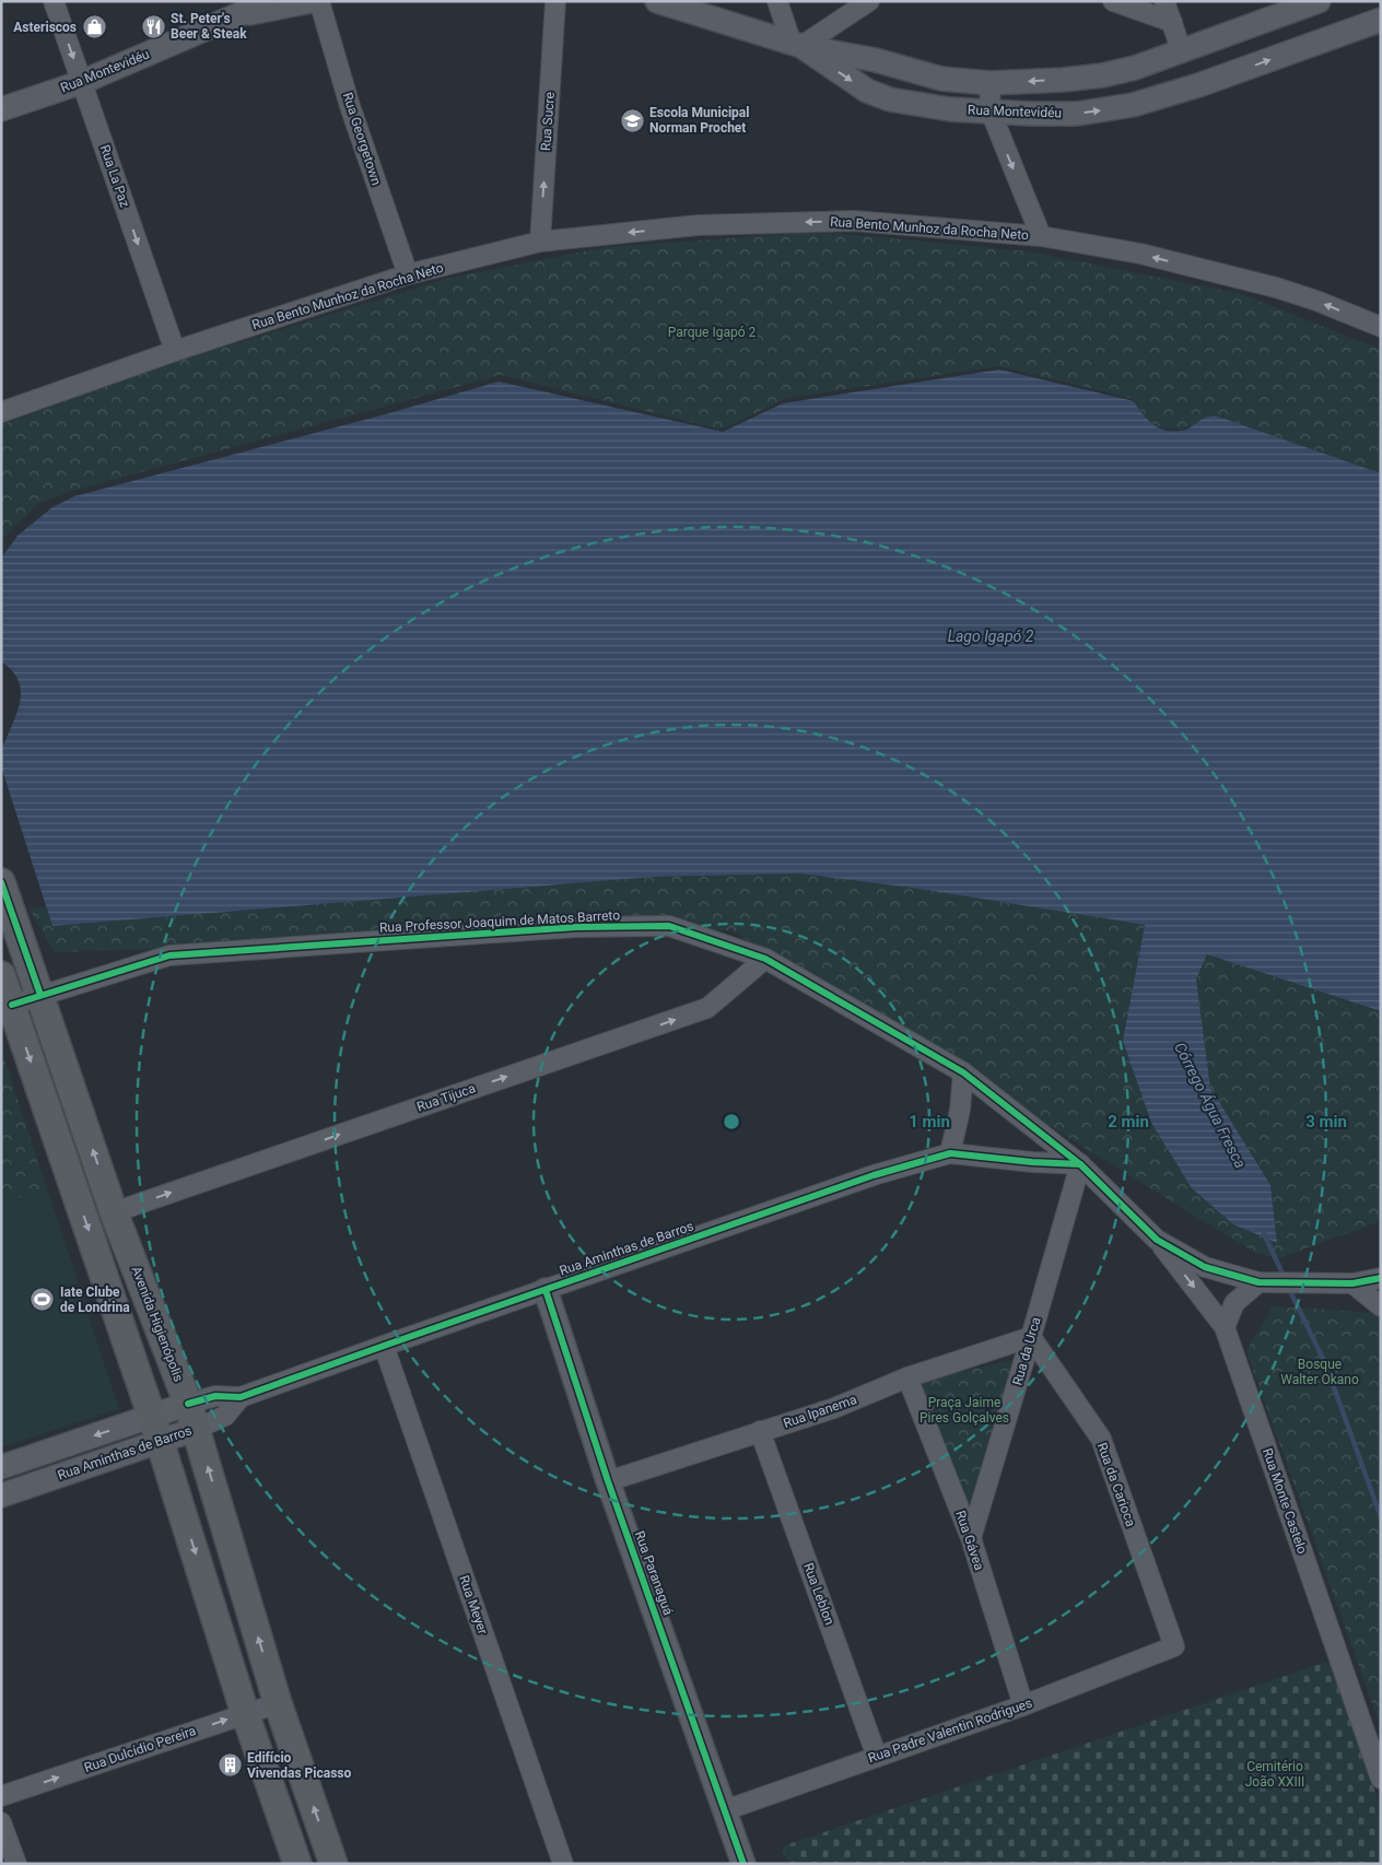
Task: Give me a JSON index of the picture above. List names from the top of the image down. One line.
{"streets":{"main road":["Avenida Higienópolis"],"street":["Rua Montevidéu","Rua Sucre","Rua Georgetown","Rua La Paz","Rua Bento Munhoz da Rocha Neto","Rua Professor Joaquim de Matos Barreto","Rua Tijuca","Rua Aminthas de Barros","Rua da Urca","Rua Ipanema","Rua da Carioca","Rua Monte Castelo","Rua Gávea","Rua Paranaguá","Rua Leblon","Rua Meyer","Rua Padre Valentin Rodrigues","Rua Dulcídio Pereira"]},"crossings":[["Rua Montevidéu","Rua La Paz"],["Rua Sucre","Rua Bento Munhoz da Rocha Neto"],["Rua Georgetown","Rua Bento Munhoz da Rocha Neto"],["Rua La Paz","Rua Bento Munhoz da Rocha Neto"],["Rua Professor Joaquim de Matos Barreto","Rua Tijuca"],["Rua Professor Joaquim de Matos Barreto","Rua Aminthas de Barros"],["Rua Professor Joaquim de Matos Barreto","Avenida Higienópolis"],["Rua Professor Joaquim de Matos Barreto","Rua da Urca"],["Rua Professor Joaquim de Matos Barreto","Rua Monte Castelo"],["Rua Tijuca","Avenida Higienópolis"],["Rua Aminthas de Barros","Avenida Higienópolis"],["Rua Aminthas de Barros","Rua da Urca"],["Rua Aminthas de Barros","Rua Paranaguá"],["Rua Aminthas de Barros","Rua Meyer"],["Avenida Higienópolis","Rua Dulcídio Pereira"],["Rua da Urca","Rua Ipanema"],["Rua da Urca","Rua da Carioca"],["Rua da Urca","Rua Gávea"],["Rua Ipanema","Rua da Carioca"],["Rua Ipanema","Rua Gávea"],["Rua Ipanema","Rua Paranaguá"],["Rua Ipanema","Rua Leblon"],["Rua da Carioca","Rua Padre Valentin Rodrigues"],["Rua Gávea","Rua Padre Valentin Rodrigues"],["Rua Paranaguá","Rua Padre Valentin Rodrigues"],["Rua Leblon","Rua Padre Valentin Rodrigues"]],"one_way":["Rua Sucre","Rua La Paz","Rua Tijuca","Rua Dulcídio Pereira"],"water":["Lago Igapó 2","Córrego Água Fresca"],"parks":["Parque Igapó 2","Bosque Walter Okano","Praça Jaime Pires Golçalves","Cemitério João XXIII"],"places":{"restaurant":["St. Peter's Beer & Steak"],"shop":["Asteriscos"],"school or university":["Escola Municipal Norman Prochet"],"sports":["Iate Clube de Londrina"],"building":["Edifício Vivendas Picasso"]},"rings":["1 min","2 min","3 min"]}
